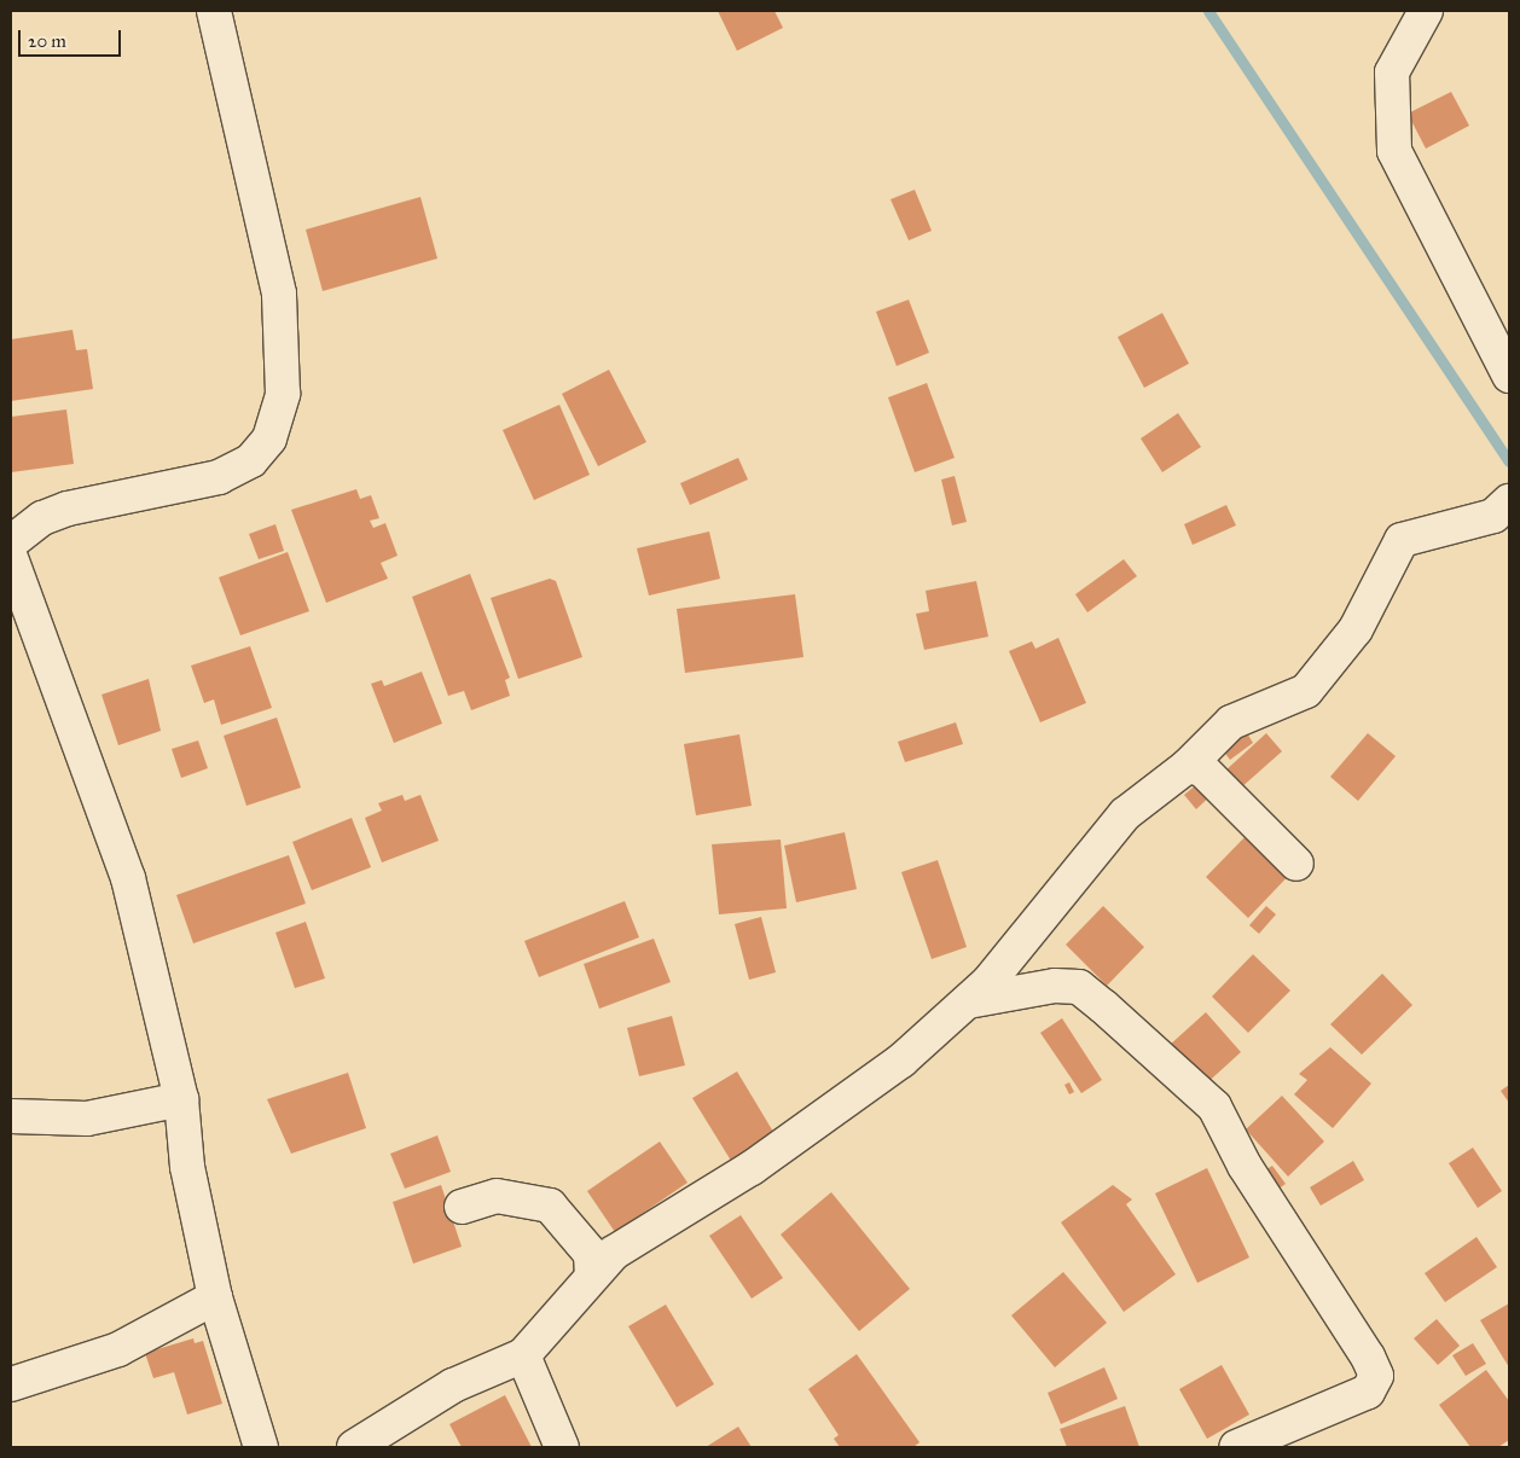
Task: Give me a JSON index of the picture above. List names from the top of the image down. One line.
{"scale_bar":"20 m"}
